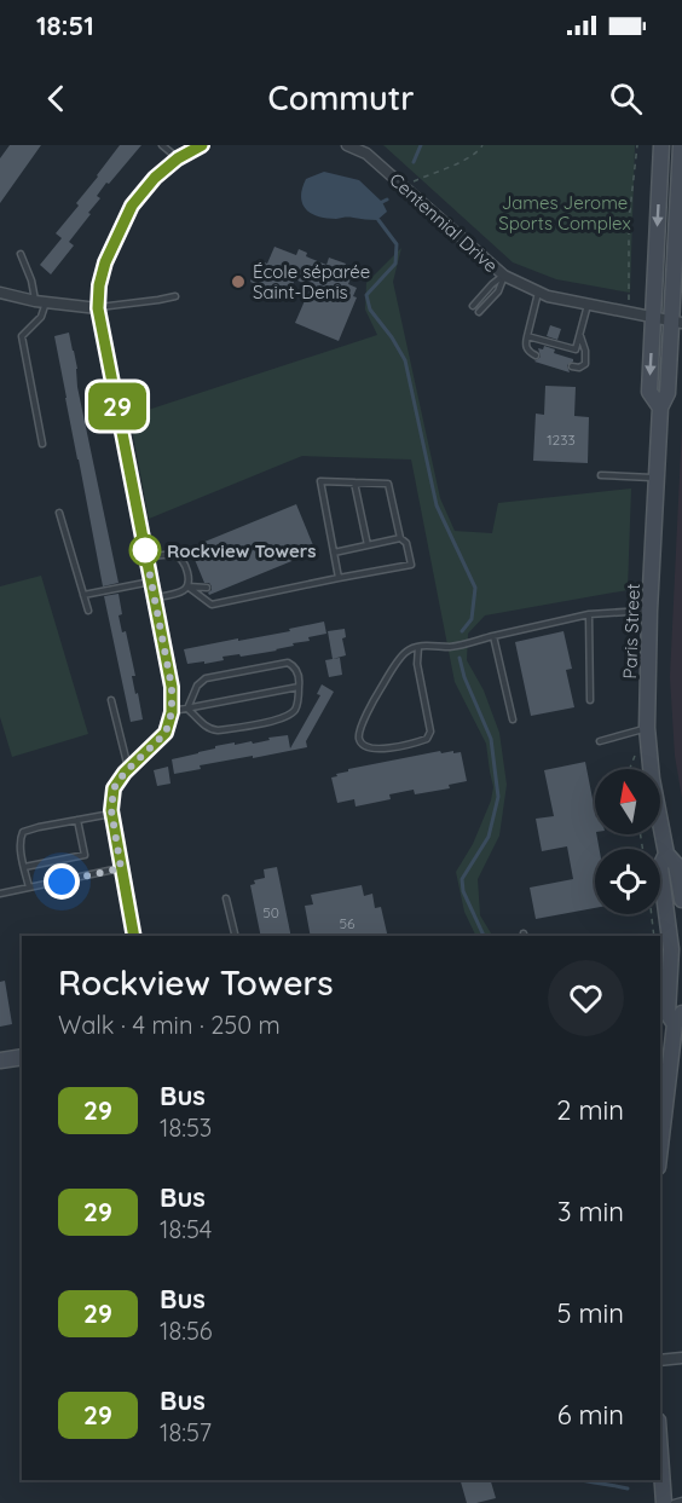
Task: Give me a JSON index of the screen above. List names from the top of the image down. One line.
{"streets":{"main road":["Paris Street"],"street":["Centennial Drive"]},"crossings":[["Centennial Drive","Paris Street"]],"parks":["James Jerome Sports Complex"],"places":["École séparée Saint-Denis","Rockview Towers"],"lines":["bus line 29"],"house_numbers":["1233","50","56"],"north":"top","page":{"status":"18:51","header":"Commutr","on_map":"29","heading":["Rockview Towers","Walk · 4 min · 250 m"],"list":[{"mark":"29","name":"Bus","note":"18:53","value":"2 min"},{"mark":"29","name":"Bus","note":"18:54","value":"3 min"},{"mark":"29","name":"Bus","note":"18:56","value":"5 min"},{"mark":"29","name":"Bus","note":"18:57","value":"6 min"}]}}
